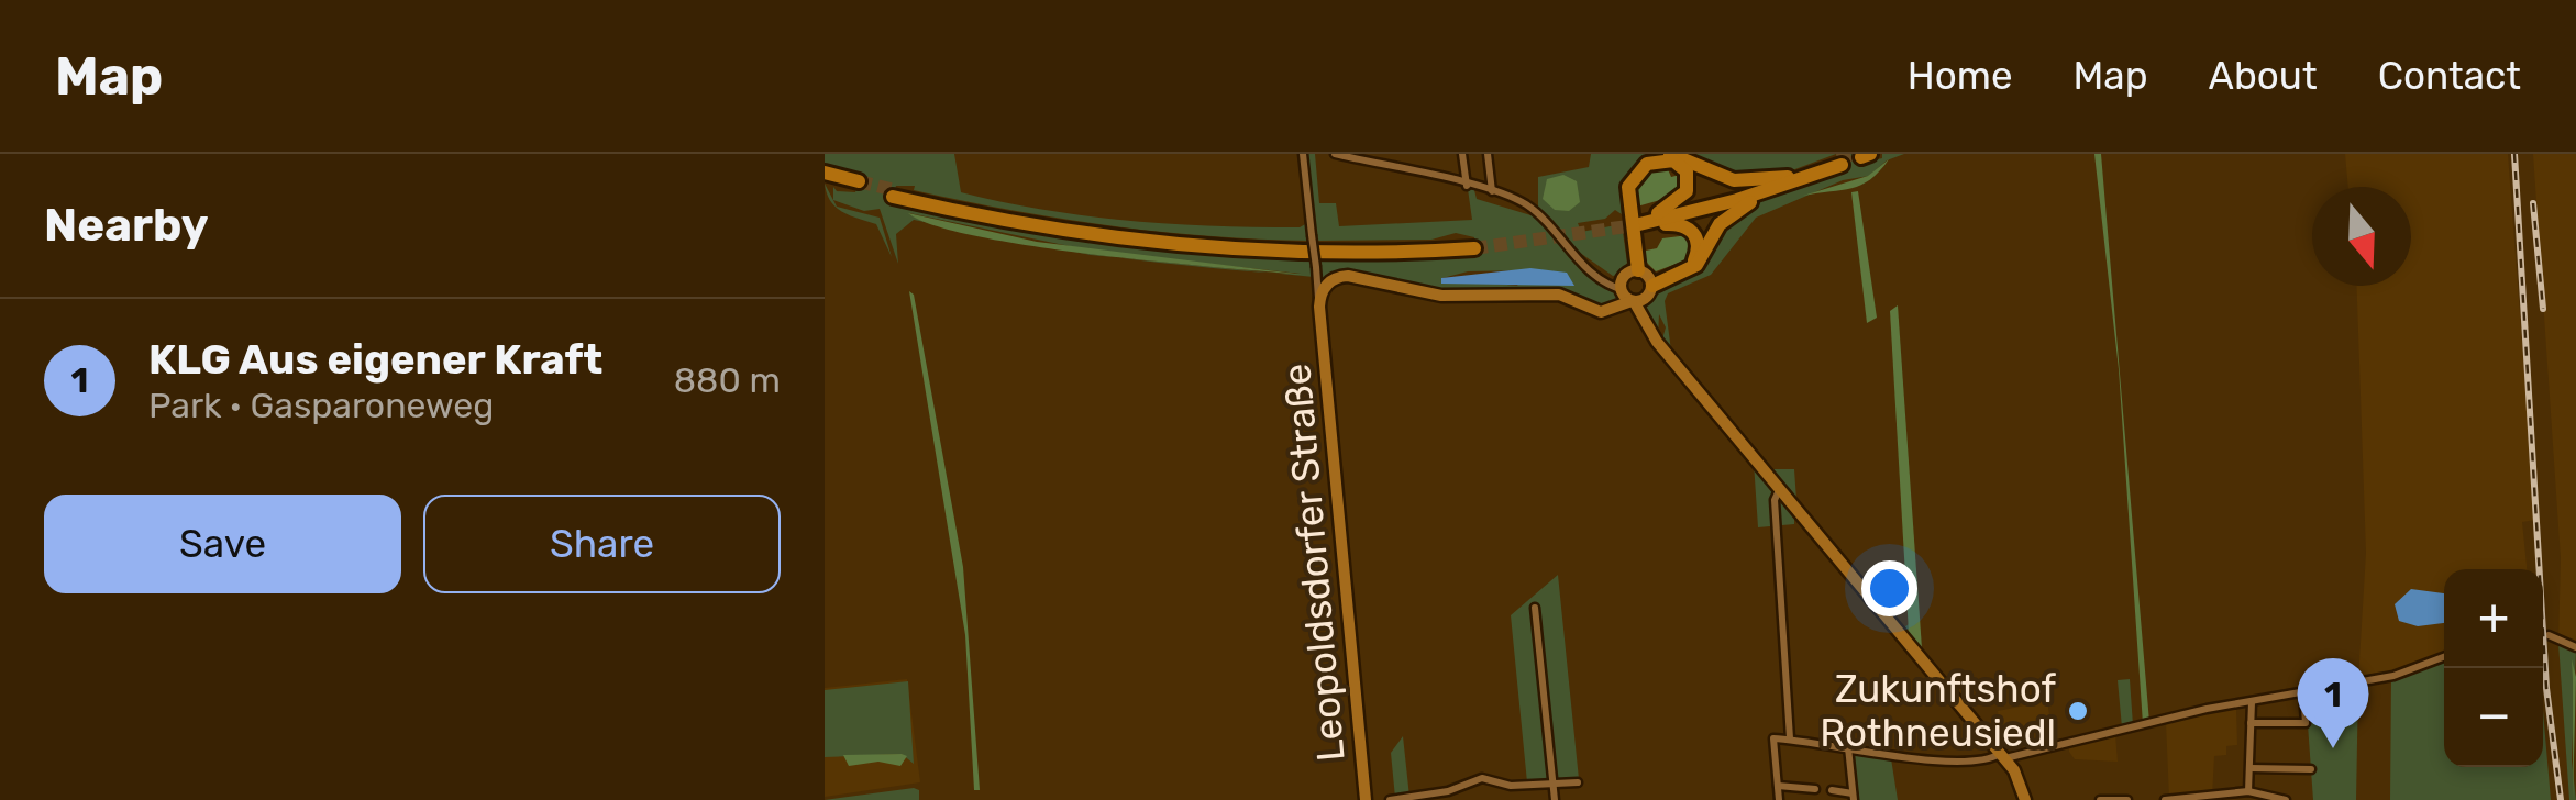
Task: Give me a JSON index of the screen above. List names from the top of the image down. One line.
{"streets":{"main road":["Leopoldsdorfer Straße"]},"places":["Zukunftshof Rothneusiedl"],"north":"bottom","page":{"header":"Map","nav":["Home","Map","About","Contact"],"heading":"Nearby","list":[{"mark":"1","name":"KLG Aus eigener Kraft","note":"Park · Gasparoneweg","value":"880 m"}],"buttons":["Save","Share"],"map_buttons":["+","−"],"pins":"1"}}
